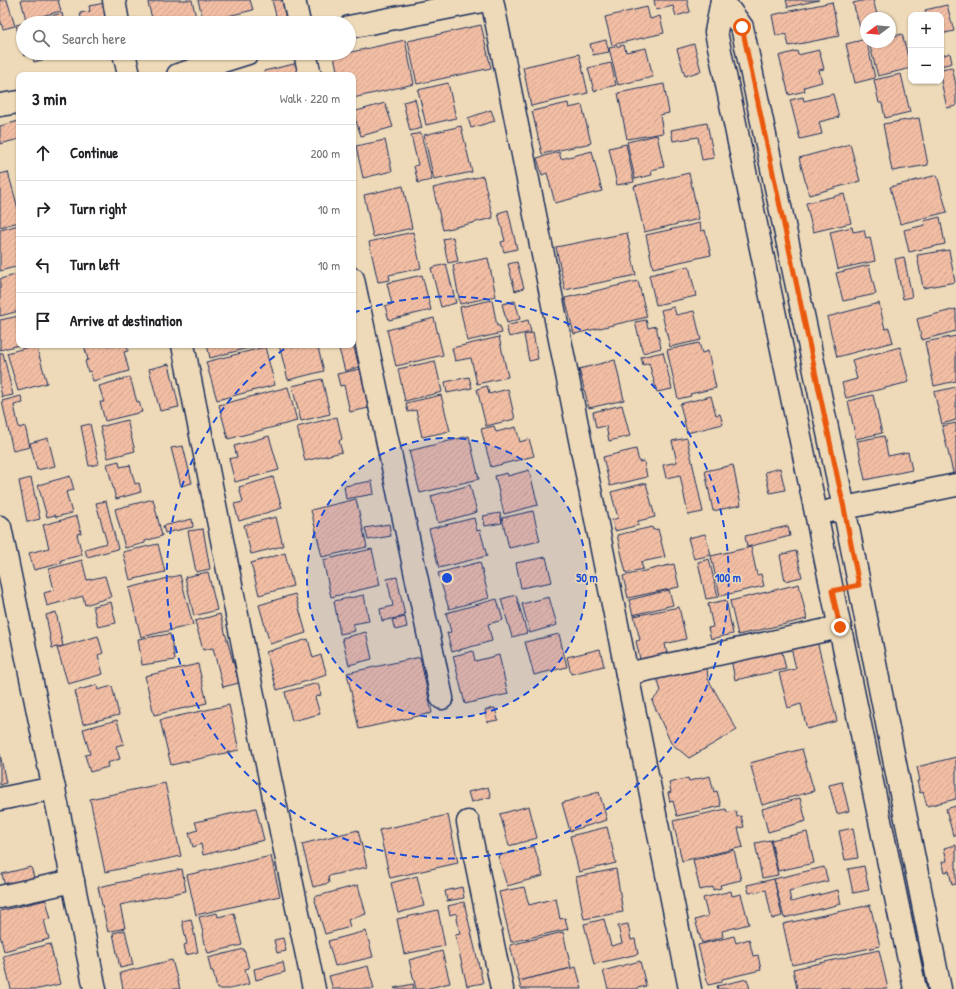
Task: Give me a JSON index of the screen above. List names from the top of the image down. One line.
{"north":"left","page":{"map_buttons":["+","−"],"search":"Search here","heading":["3 min","Walk · 220 m"],"list":[["Continue","200 m"],["Turn right","10 m"],["Turn left","10 m"],"Arrive at destination"]},"rings":["50 m","100 m"]}
